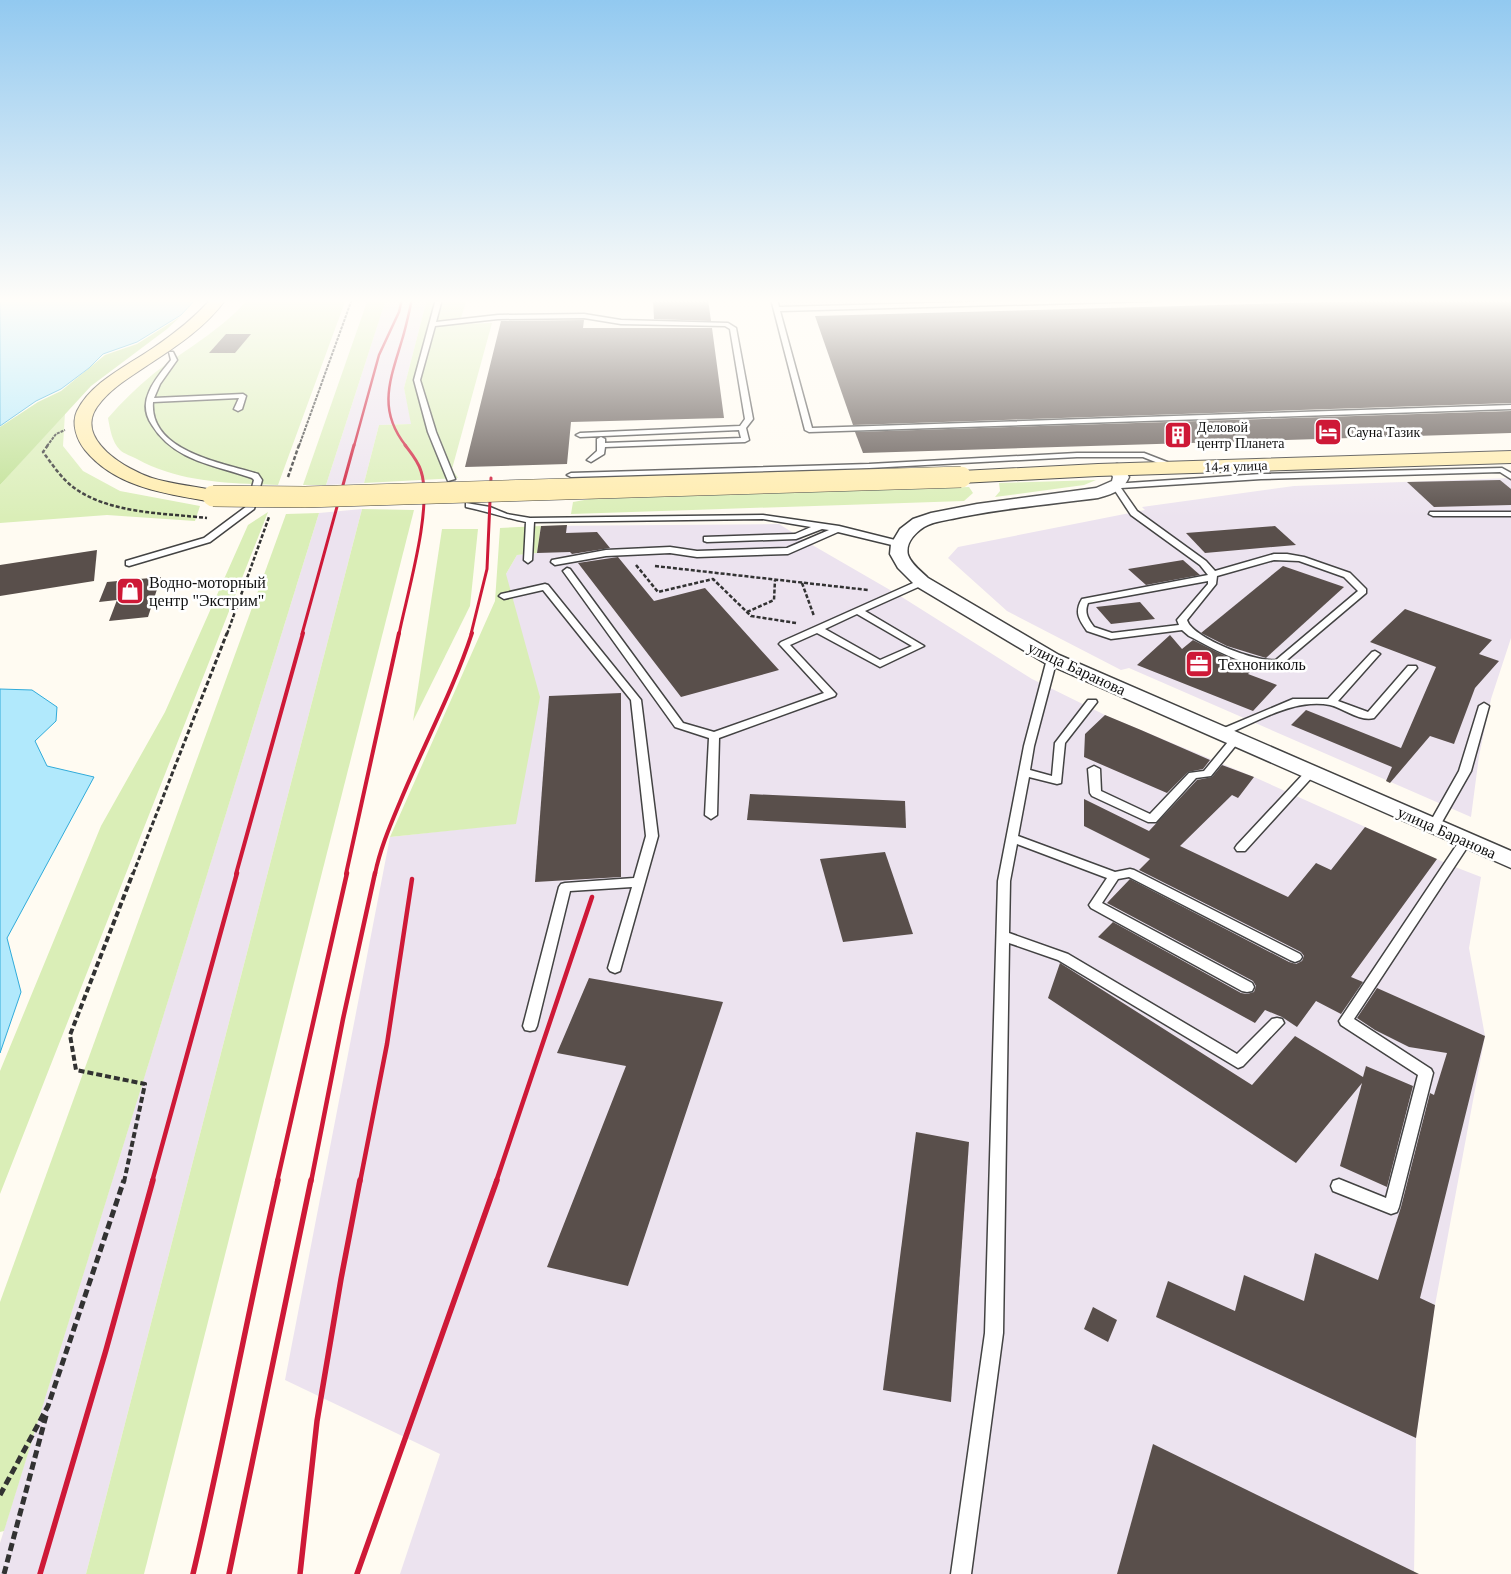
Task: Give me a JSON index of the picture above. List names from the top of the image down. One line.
{"streets":{"main road":["14-я улица"],"street":["улица Баранова"]},"places":{"hotel":["Сауна Тазик"],"building":["Деловой центр Планета"],"shop":["Водно-моторный центр \"Экстрим\""],"office":["Технониколь"]}}
